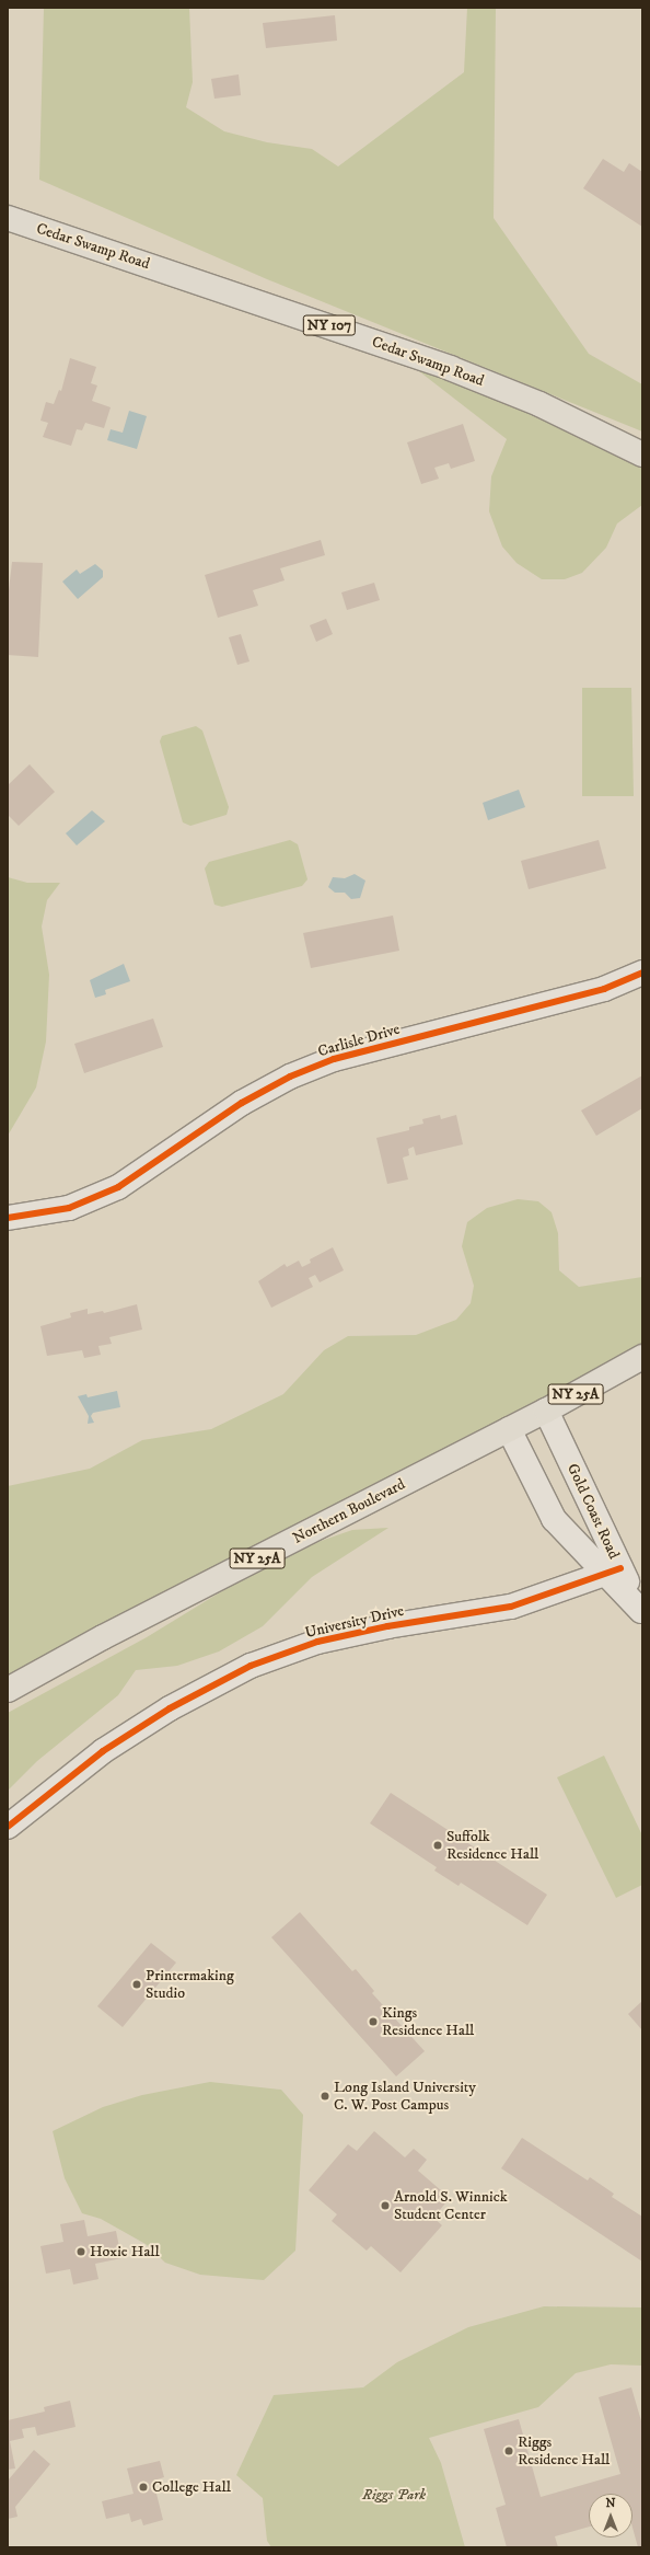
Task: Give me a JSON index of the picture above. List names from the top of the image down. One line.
{"streets":{"main road":["Cedar Swamp Road","NY 107","NY 25A","Northern Boulevard"],"street":["Carlisle Drive","Gold Coast Road","University Drive"]},"crossings":[["Northern Boulevard","Gold Coast Road"],["Gold Coast Road","University Drive"]],"parks":["Riggs Park"],"places":["Suffolk Residence Hall","Printermaking Studio","Kings Residence Hall","Long Island University C. W. Post Campus","Arnold S. Winnick Student Center","Hoxie Hall","Riggs Residence Hall","College Hall"],"north":"top"}
